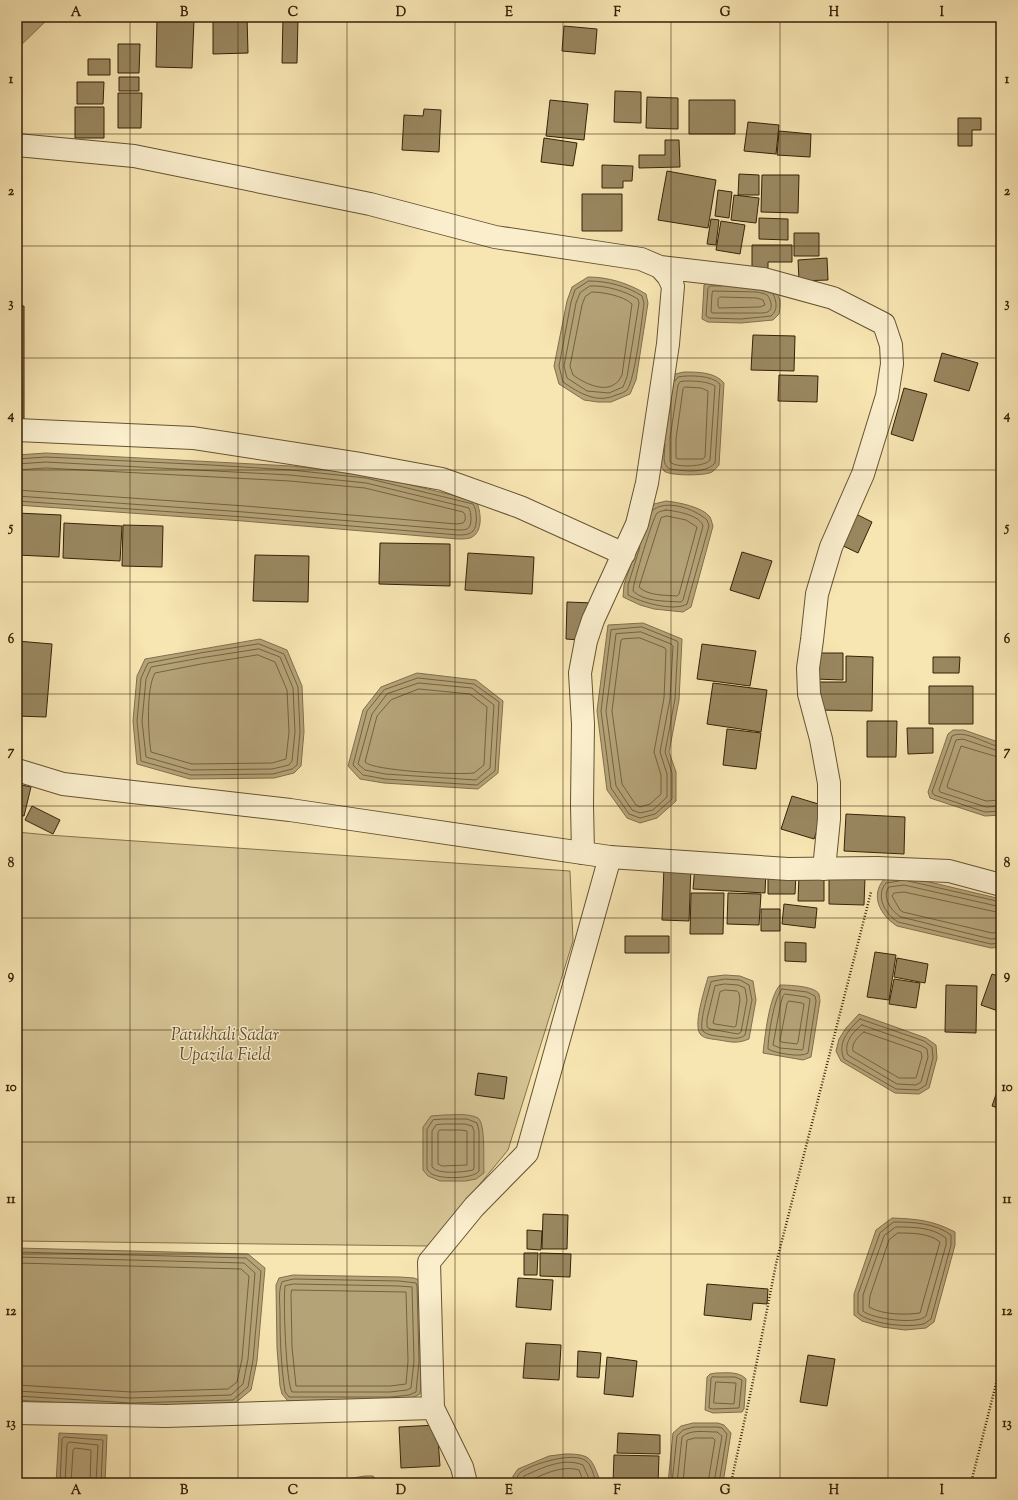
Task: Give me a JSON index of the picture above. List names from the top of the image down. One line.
{"parks":["Patukhali Sadar Upazila Field"],"grid":{"columns":["A","B","C","D","E","F","G","H","I"],"rows":["1","2","3","4","5","6","7","8","9","10","11","12","13"]}}
